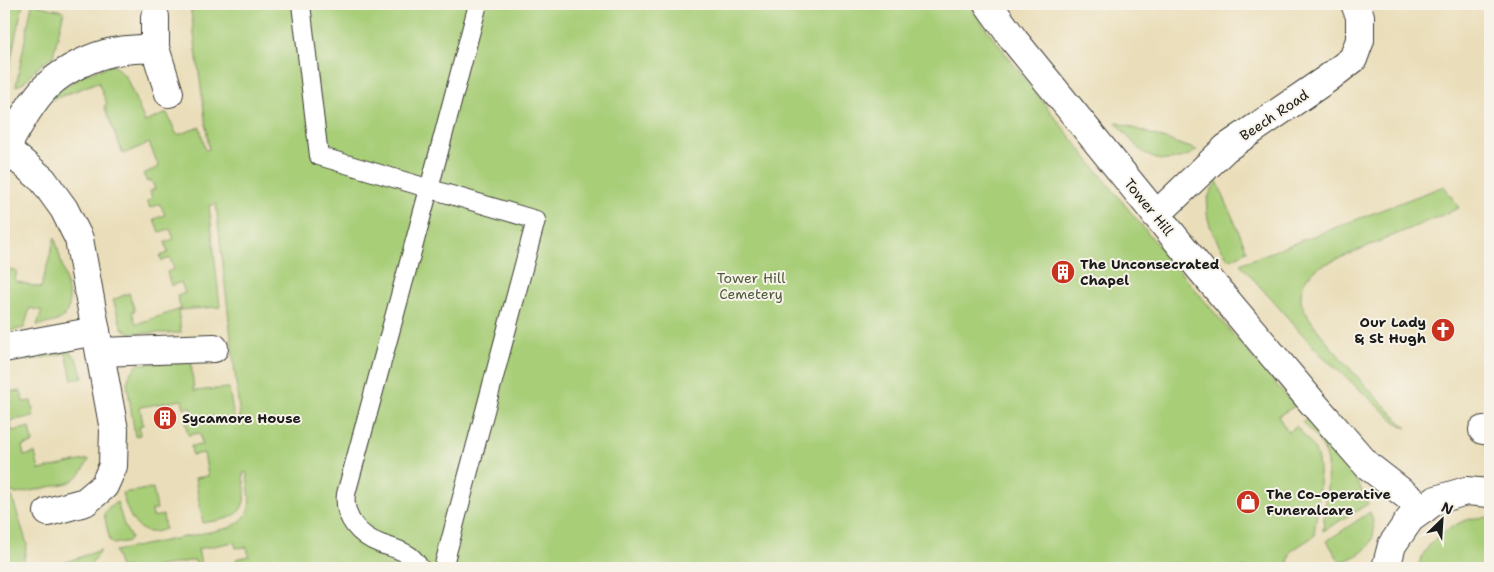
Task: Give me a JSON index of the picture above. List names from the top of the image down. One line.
{"streets":{"street":["Beech Road","Tower Hill"]},"crossings":[["Beech Road","Tower Hill"]],"parks":["Tower Hill Cemetery"],"places":{"building":["The Unconsecrated Chapel","Sycamore House"],"church":["Our Lady & St Hugh"],"shop":["The Co-operative Funeralcare"]},"north":"top right"}
